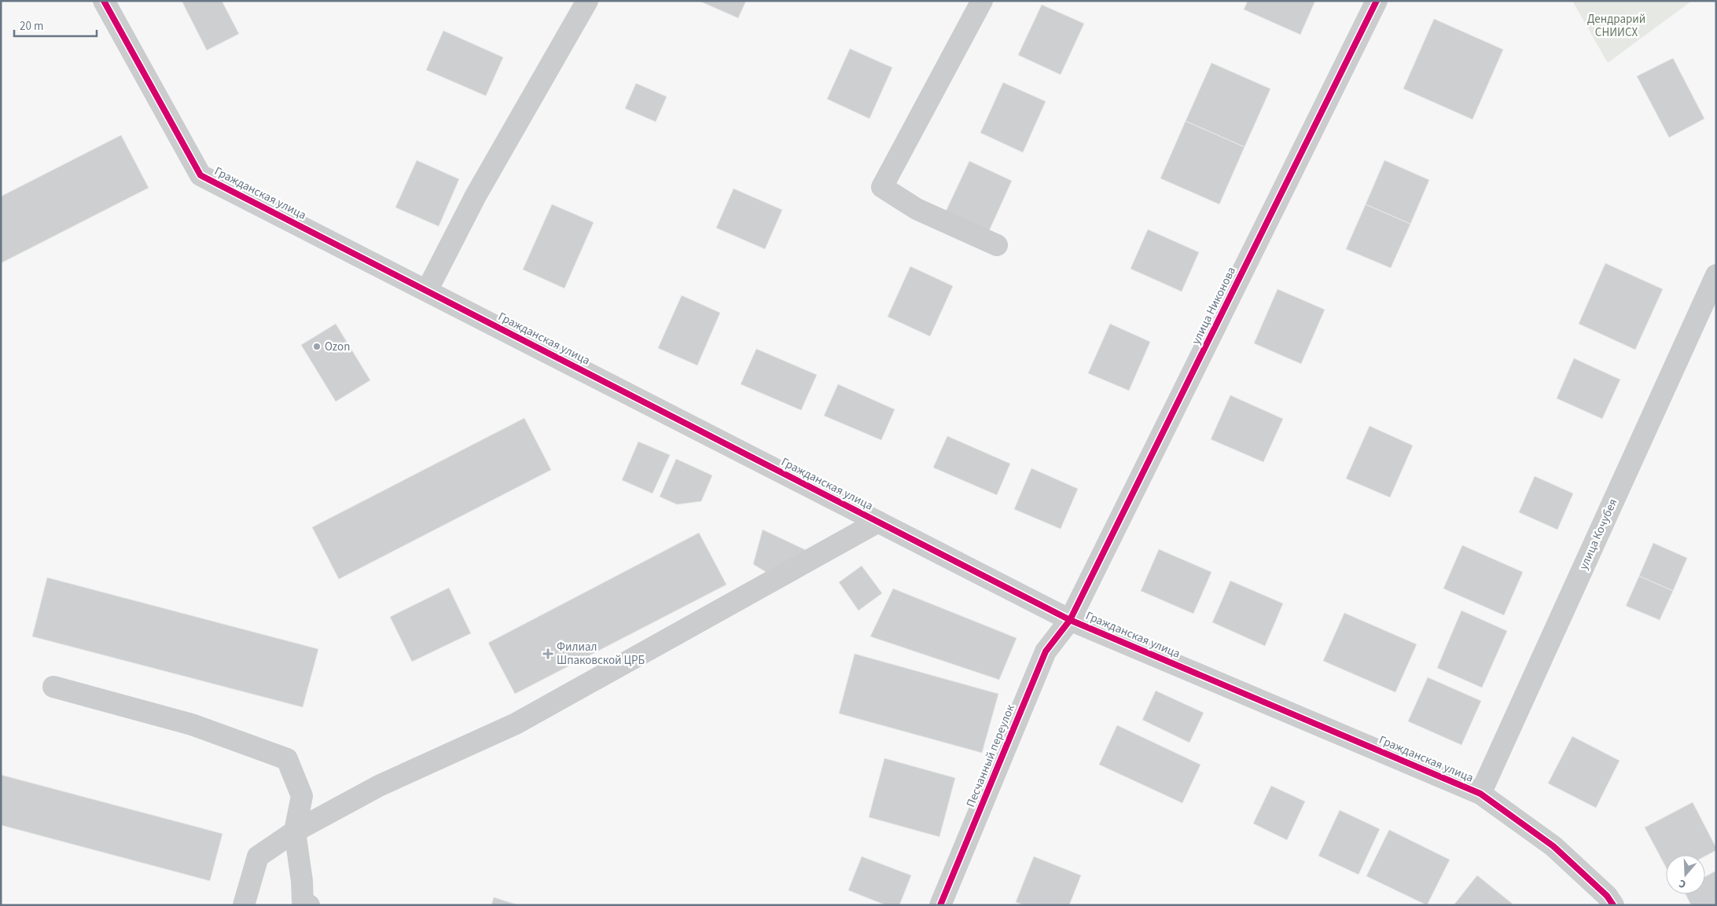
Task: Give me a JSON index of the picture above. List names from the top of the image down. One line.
{"streets":{"street":["Гражданская улица","улица Никонова","улица Кочубея","Песчанный переулок"]},"crossings":[["Гражданская улица","улица Никонова"],["Гражданская улица","улица Кочубея"],["Гражданская улица","Песчанный переулок"],["улица Никонова","Песчанный переулок"]],"parks":["Дендрарий СНИИСХ"],"places":{"other":["Ozon"],"health":["Филиал Шпаковской ЦРБ"]},"scale_bar":"20 m","north":"bottom"}
